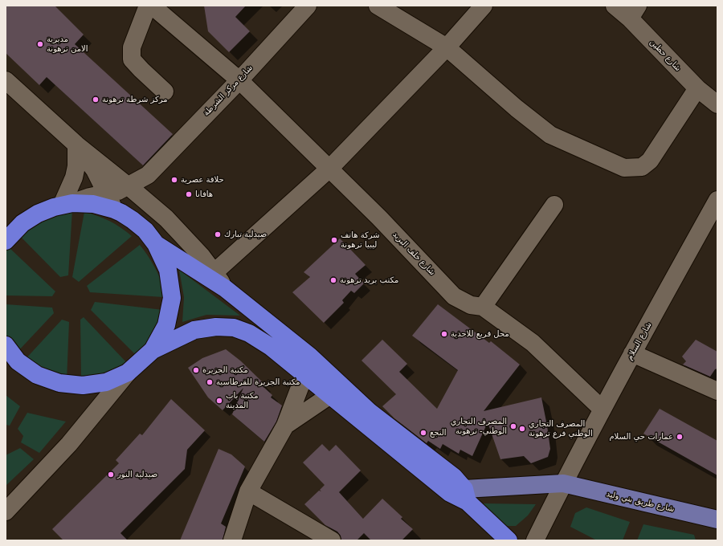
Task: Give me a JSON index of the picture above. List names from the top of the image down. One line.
{"streets":{"main road":["شارع طريق بني وليد"],"street":["شارع حطين","شارع مركز الشرطة","شارع خلف البريد","شارع السلام"]},"crossings":[["شارع مركز الشرطة","شارع خلف البريد"],["شارع خلف البريد","شارع السلام"],["شارع السلام","شارع طريق بني وليد"]],"places":["مديرية الامن ترهونة","مركز شرطة ترهونة","حلاقة عصرية","هافانا","صيدلية تبارك","شركة هاتف ليبيا ترهونة","مكتب بريد ترهونة","محل قربع للاحذية","مكتبة الجزيرة","مكتبة الجزيرة للقرطاسية","مكتبة باب المدينة","المصرف التجاري الوطني- ترهونة","المصرف التجاري الوطني فرع ترهونة","النجع","عمارات حي السلام","صيدلية النور"]}
